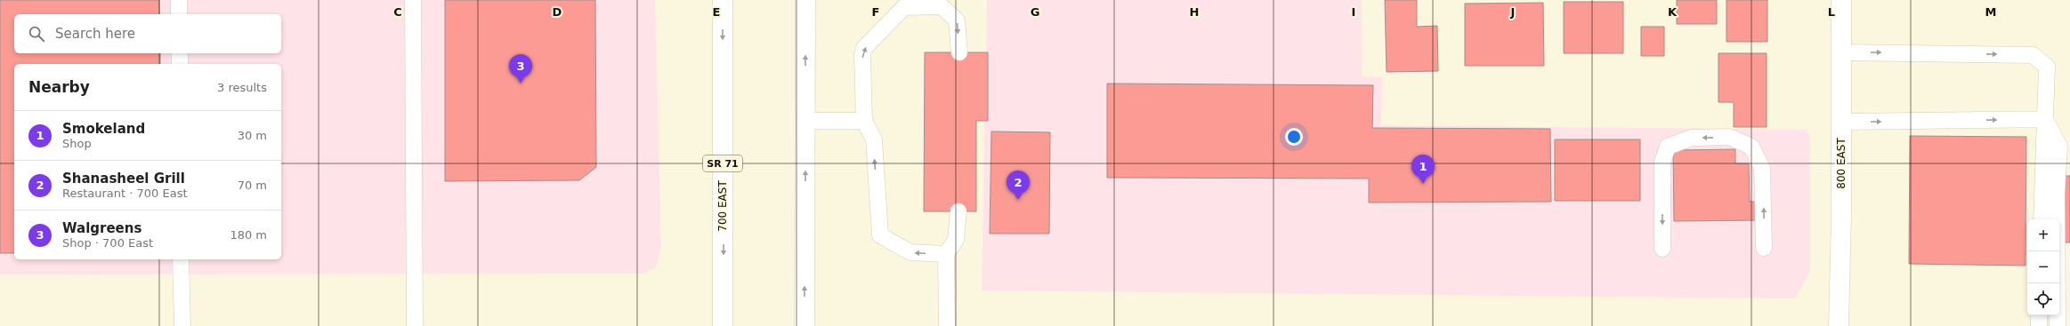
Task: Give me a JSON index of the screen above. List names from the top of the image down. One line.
{"streets":{"main road":["SR 71","800 EAST","700 EAST"]},"page":{"search":"Search here","pins":["3","1","2"],"heading":["Nearby","3 results"],"list":[{"mark":"1","name":"Smokeland","note":"Shop","value":"30 m"},{"mark":"2","name":"Shanasheel Grill","note":"Restaurant · 700 East","value":"70 m"},{"mark":"3","name":"Walgreens","note":"Shop · 700 East","value":"180 m"}],"map_buttons":["+","−"]},"grid":{"columns":["C","D","E","F","G","H","I","J","K","L","M"]}}
